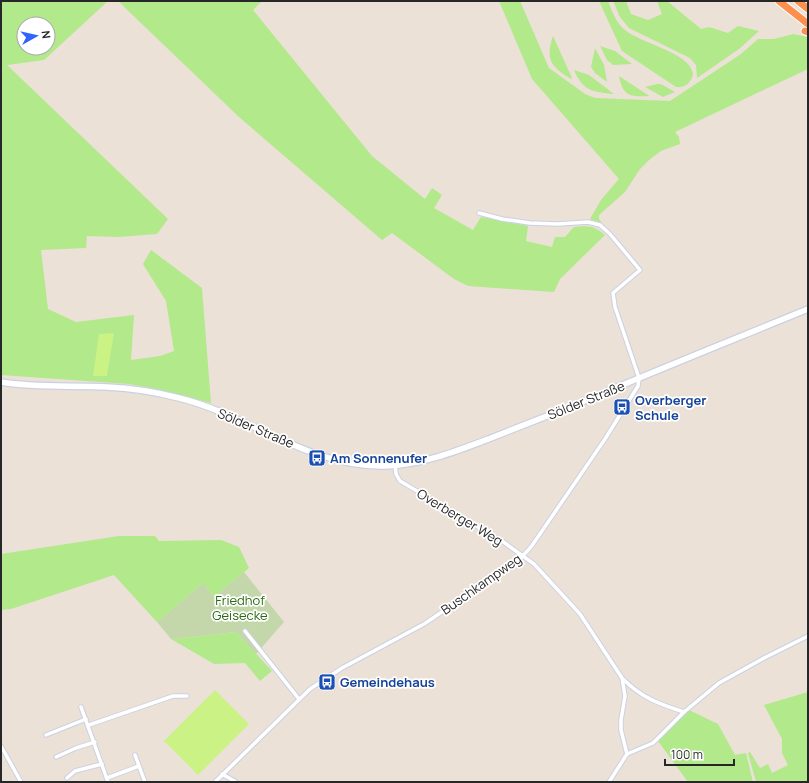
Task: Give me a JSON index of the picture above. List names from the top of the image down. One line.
{"streets":{"main road":["Sölder Straße"],"street":["Overberger Weg","Buschkampweg"]},"crossings":[["Sölder Straße","Overberger Weg"],["Sölder Straße","Buschkampweg"],["Overberger Weg","Buschkampweg"]],"parks":["Friedhof Geisecke"],"places":{"bus stop":["Overberger Schule","Am Sonnenufer","Gemeindehaus"]},"scale_bar":"100 m","north":"right"}
